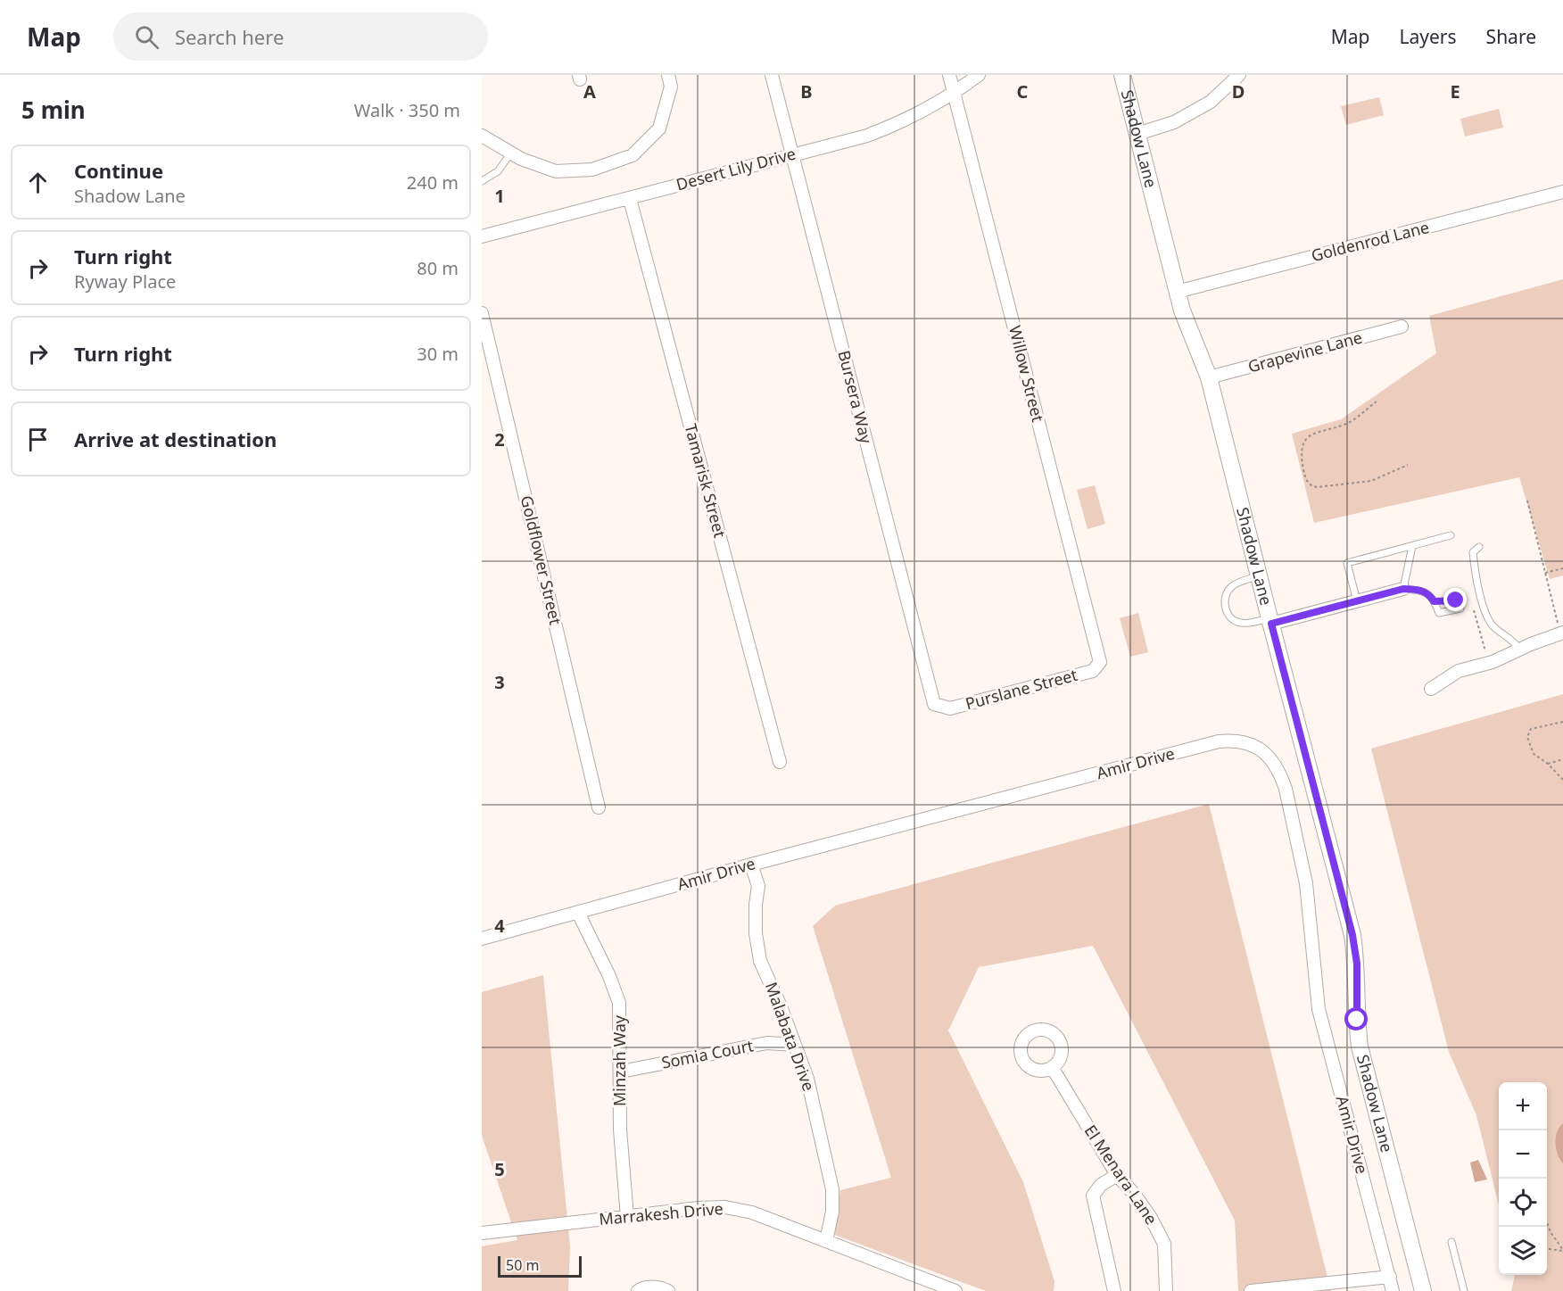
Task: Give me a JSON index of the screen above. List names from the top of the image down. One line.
{"streets":{"street":["Shadow Lane","Desert Lily Drive","Goldenrod Lane","Grapevine Lane","Willow Street","Bursera Way","Tamarisk Street","Goldflower Street","Purslane Street","Amir Drive","Malabata Drive","Somia Court","Minzah Way","El Menara Lane","Marrakesh Drive"]},"crossings":[["Shadow Lane","Goldenrod Lane"],["Shadow Lane","Grapevine Lane"],["Desert Lily Drive","Willow Street"],["Desert Lily Drive","Bursera Way"],["Desert Lily Drive","Tamarisk Street"],["Willow Street","Purslane Street"],["Bursera Way","Purslane Street"],["Amir Drive","Malabata Drive"],["Amir Drive","Minzah Way"],["Malabata Drive","Somia Court"],["Malabata Drive","Marrakesh Drive"],["Somia Court","Minzah Way"],["Minzah Way","Marrakesh Drive"]],"scale_bar":"50 m","page":{"header":"Map","search":"Search here","nav":["Map","Layers","Share"],"heading":["5 min","Walk · 350 m"],"list":[["Continue","Shadow Lane","240 m"],["Turn right","Ryway Place","80 m"],["Turn right","30 m"],"Arrive at destination"],"map_buttons":["+","−"],"scale":"50 m"},"grid":{"columns":["A","B","C","D","E"],"rows":["1","2","3","4","5"]}}
